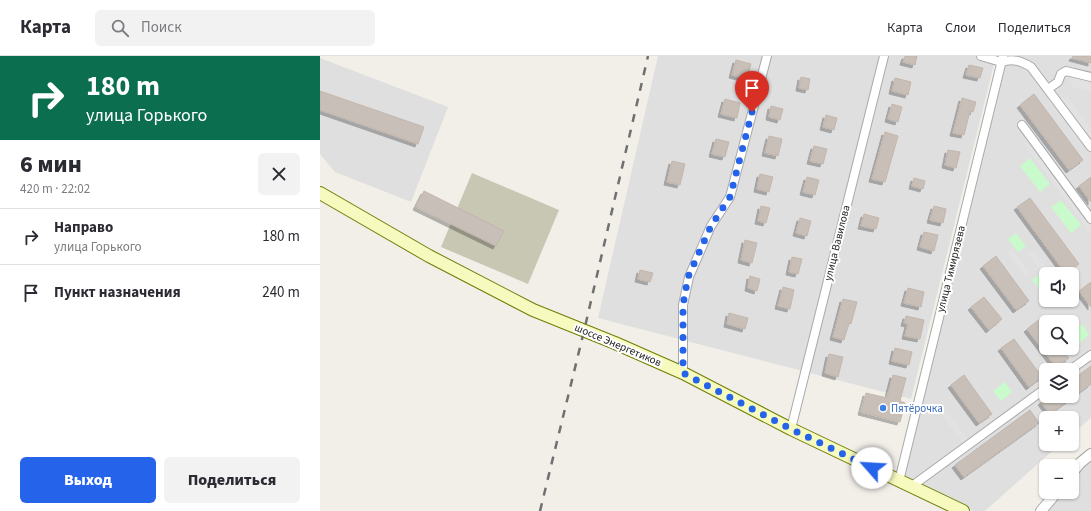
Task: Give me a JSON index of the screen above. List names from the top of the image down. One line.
{"streets":{"main road":["шоссе Энергетиков"],"street":["улица Вавилова","улица Тимирязева"]},"crossings":[["улица Вавилова","шоссе Энергетиков"],["улица Тимирязева","шоссе Энергетиков"]],"places":["Пятёрочка"],"page":{"header":"Карта","search":"Поиск","nav":["Карта","Слои","Поделиться"],"turn":["180 m","улица Горького"],"heading":["6 мин","420 m · 22:02"],"list":[{"name":"Направо","note":"улица Горького","value":"180 m"},{"name":"Пункт назначения","value":"240 m"}],"map_buttons":["+","−"],"buttons":["Выход","Поделиться"]}}
